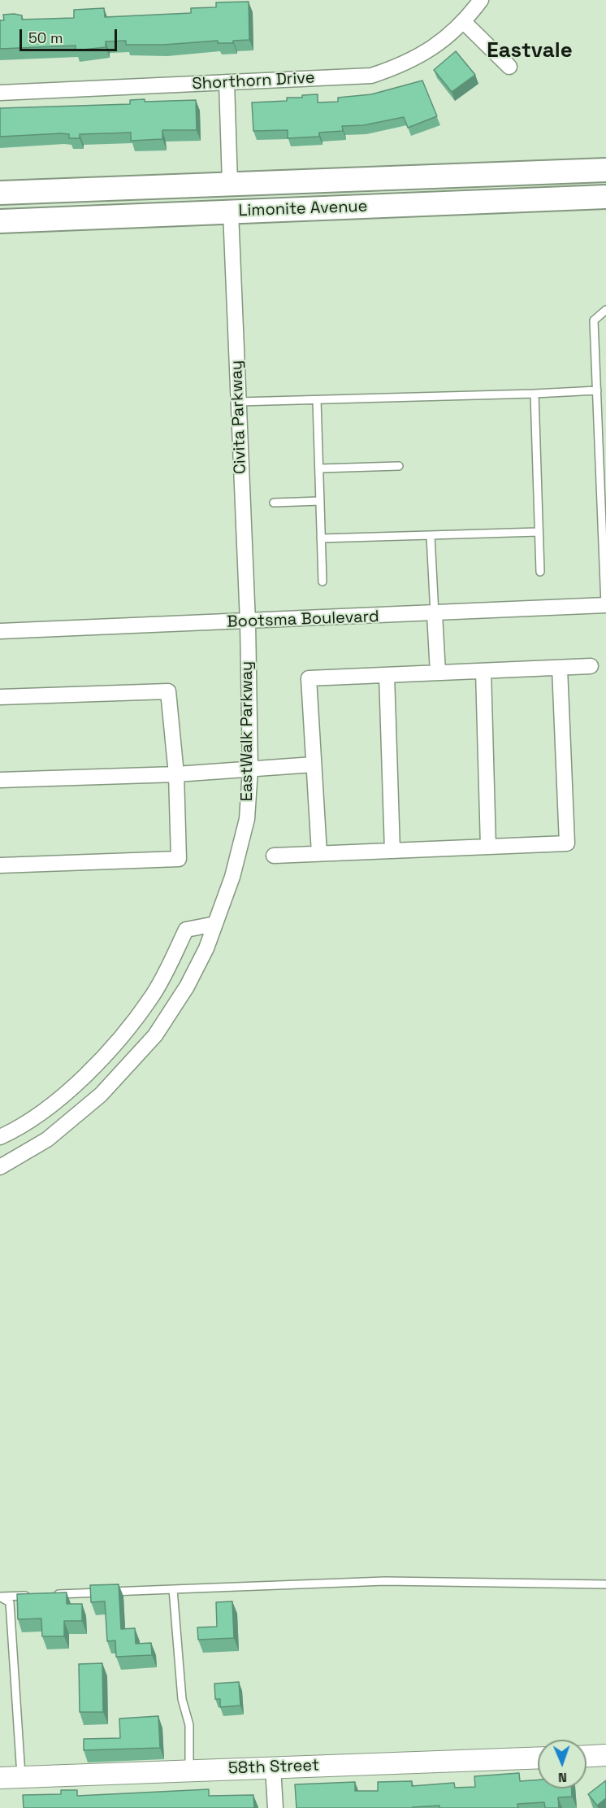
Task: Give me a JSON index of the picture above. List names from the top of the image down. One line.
{"streets":{"main road":["Limonite Avenue"],"street":["Shorthorn Drive","Civita Parkway","Bootsma Boulevard","EastWalk Parkway","58th Street"]},"crossings":[["Limonite Avenue","Civita Parkway"],["Civita Parkway","Bootsma Boulevard"],["Civita Parkway","EastWalk Parkway"],["Bootsma Boulevard","EastWalk Parkway"]],"districts":["Eastvale"],"scale_bar":"50 m","north":"bottom"}
